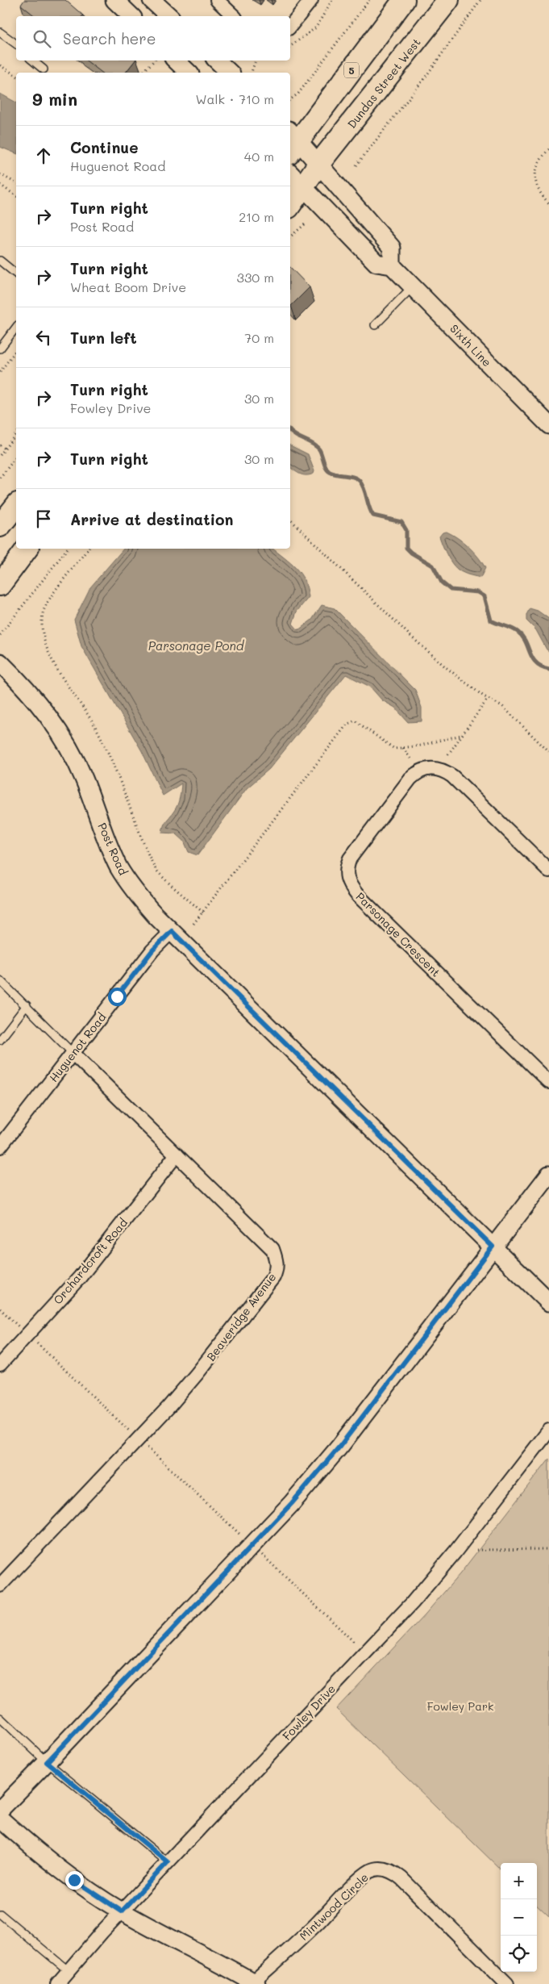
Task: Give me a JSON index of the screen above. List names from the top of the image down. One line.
{"streets":{"main road":["5","Dundas Street West"],"street":["Sixth Line","Post Road","Parsonage Crescent","Huguenot Road","Orchardcroft Road","Beaveridge Avenue","Fowley Drive","Mintwood Circle"]},"crossings":[["Dundas Street West","Sixth Line"],["Post Road","Huguenot Road"],["Huguenot Road","Beaveridge Avenue"],["Orchardcroft Road","Beaveridge Avenue"]],"water":["Parsonage Pond"],"parks":["Fowley Park"],"page":{"search":"Search here","heading":["9 min","Walk · 710 m"],"list":[["Continue","Huguenot Road","40 m"],["Turn right","Post Road","210 m"],["Turn right","Wheat Boom Drive","330 m"],["Turn left","70 m"],["Turn right","Fowley Drive","30 m"],["Turn right","30 m"],"Arrive at destination"],"map_buttons":["+","−"]}}
